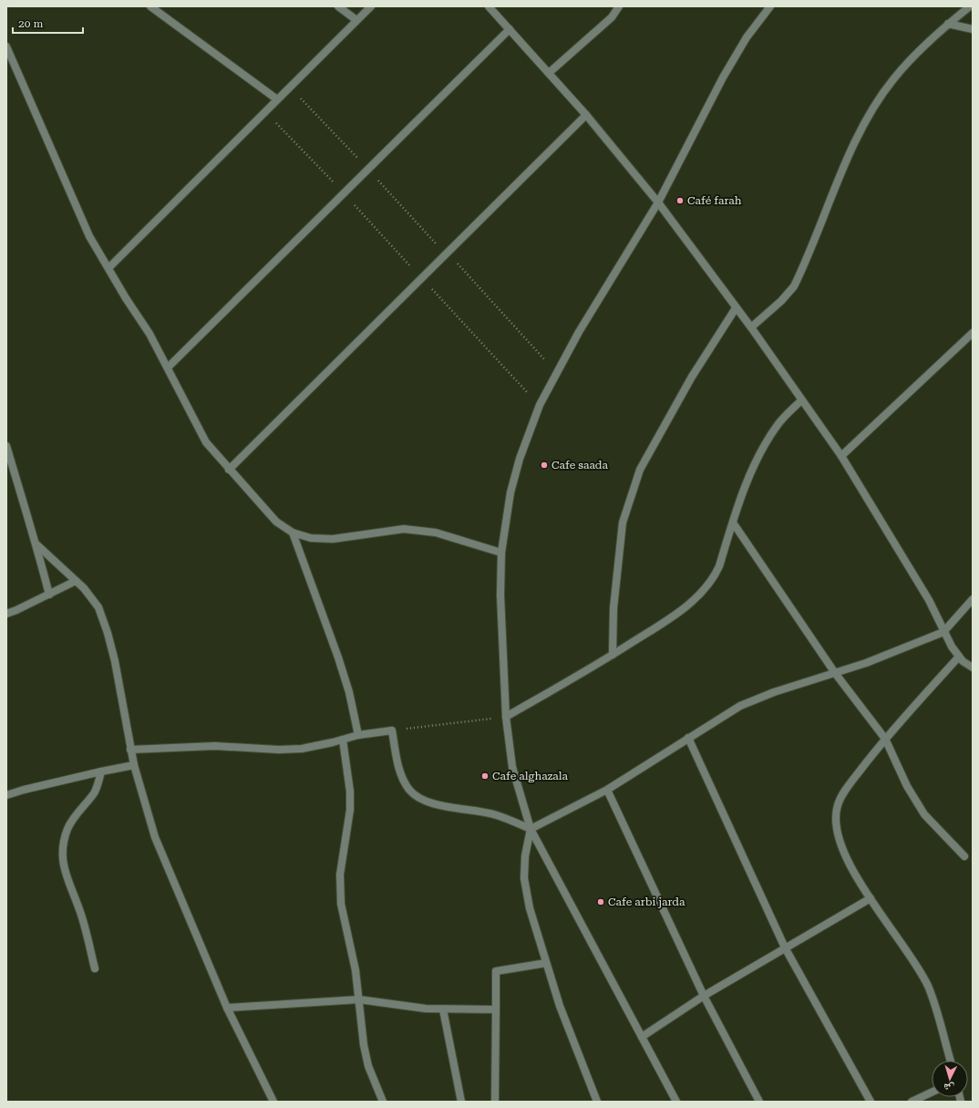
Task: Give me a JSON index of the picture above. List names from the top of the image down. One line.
{"places":["Café farah","Cafe saada","Cafe alghazala","Cafe arbi jarda"],"scale_bar":"20 m","north":"bottom"}
